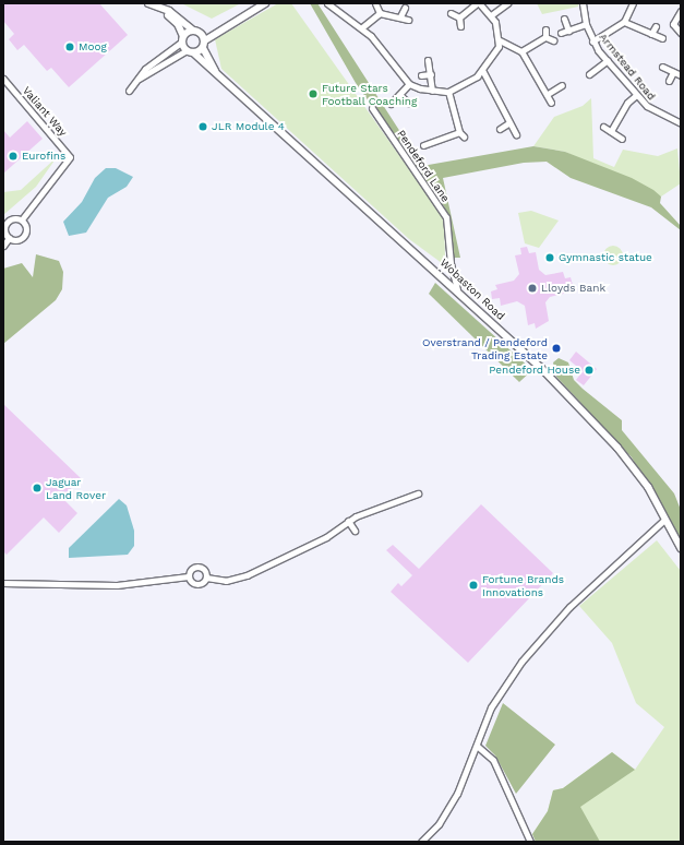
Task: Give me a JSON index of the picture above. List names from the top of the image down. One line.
{"streets":{"street":["Armstead Road","Valiant Way","Pendeford Lane","Wobaston Road"]},"crossings":[["Pendeford Lane","Wobaston Road"]],"places":["Moog","Future Stars Football Coaching","JLR Module 4","Eurofins","Gymnastic statue","Lloyds Bank","Overstrand / Pendeford Trading Estate","Pendeford House","Jaguar Land Rover","Fortune Brands Innovations"]}
